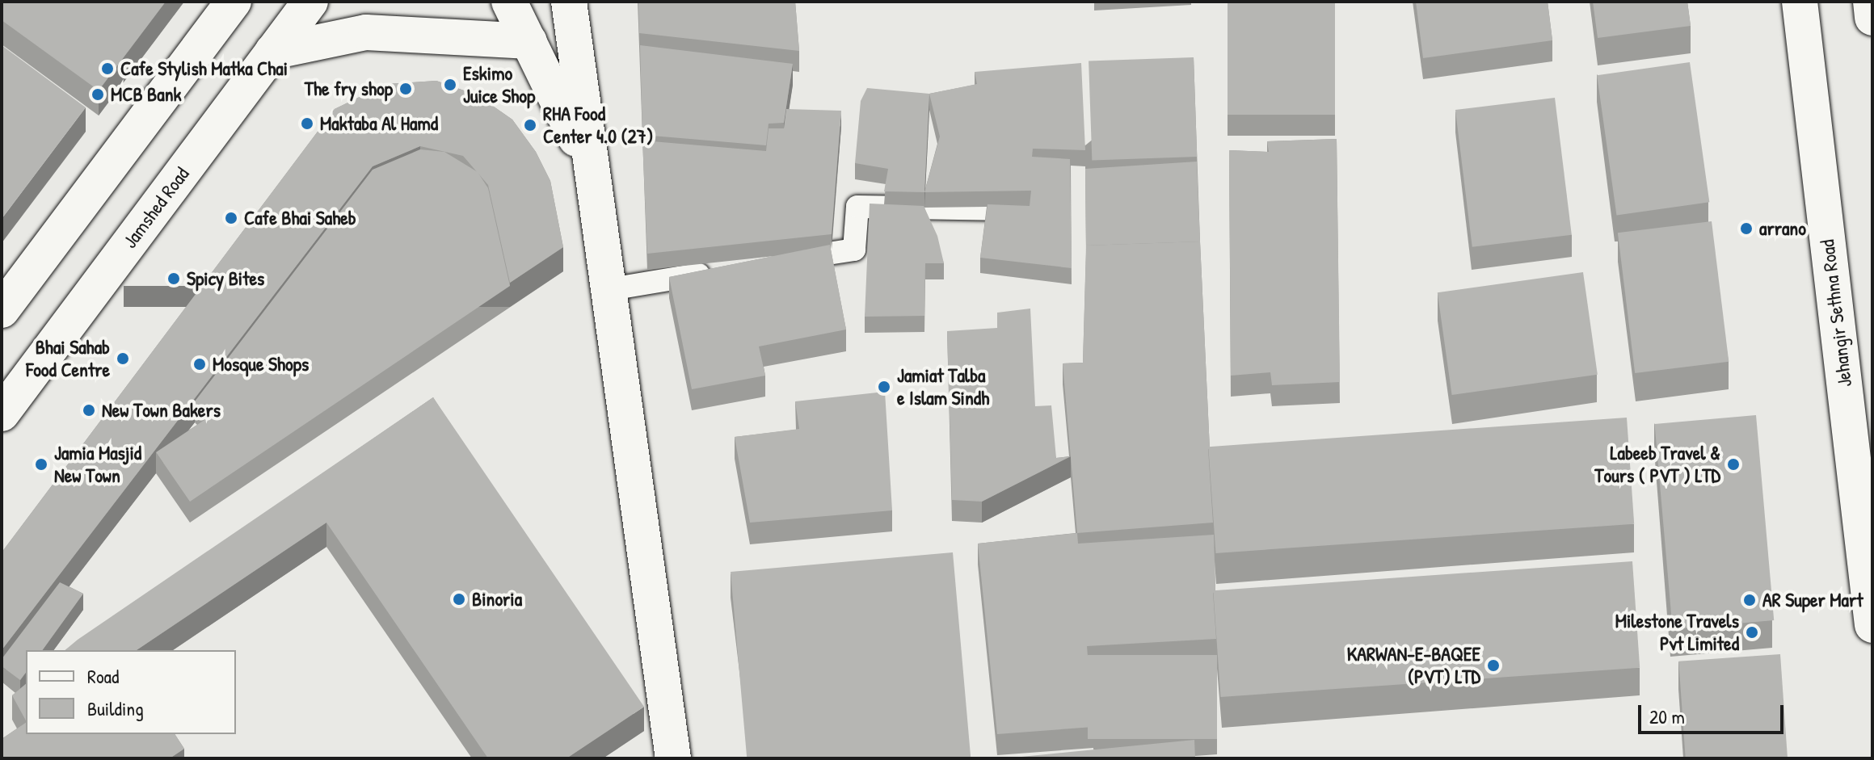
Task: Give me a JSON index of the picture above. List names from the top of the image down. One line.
{"streets":{"main road":["Jamshed Road","Jehangir Sethna Road"]},"places":["Cafe Stylish Matka Chai","Eskimo Juice Shop","The fry shop","MCB Bank","Maktaba Al Hamd","RHA Food Center 4.0 (27)","Cafe Bhai Saheb","arrano","Spicy Bites","Bhai Sahab Food Centre","Mosque Shops","Jamiat Talba e Islam Sindh","New Town Bakers","Jamia Masjid New Town","Labeeb Travel & Tours ( PVT ) LTD","Binoria","AR Super Mart","Milestone Travels Pvt Limited","KARWAN-E-BAQEE (PVT) LTD"],"legend":["Road","Building"],"scale_bar":"20 m"}
